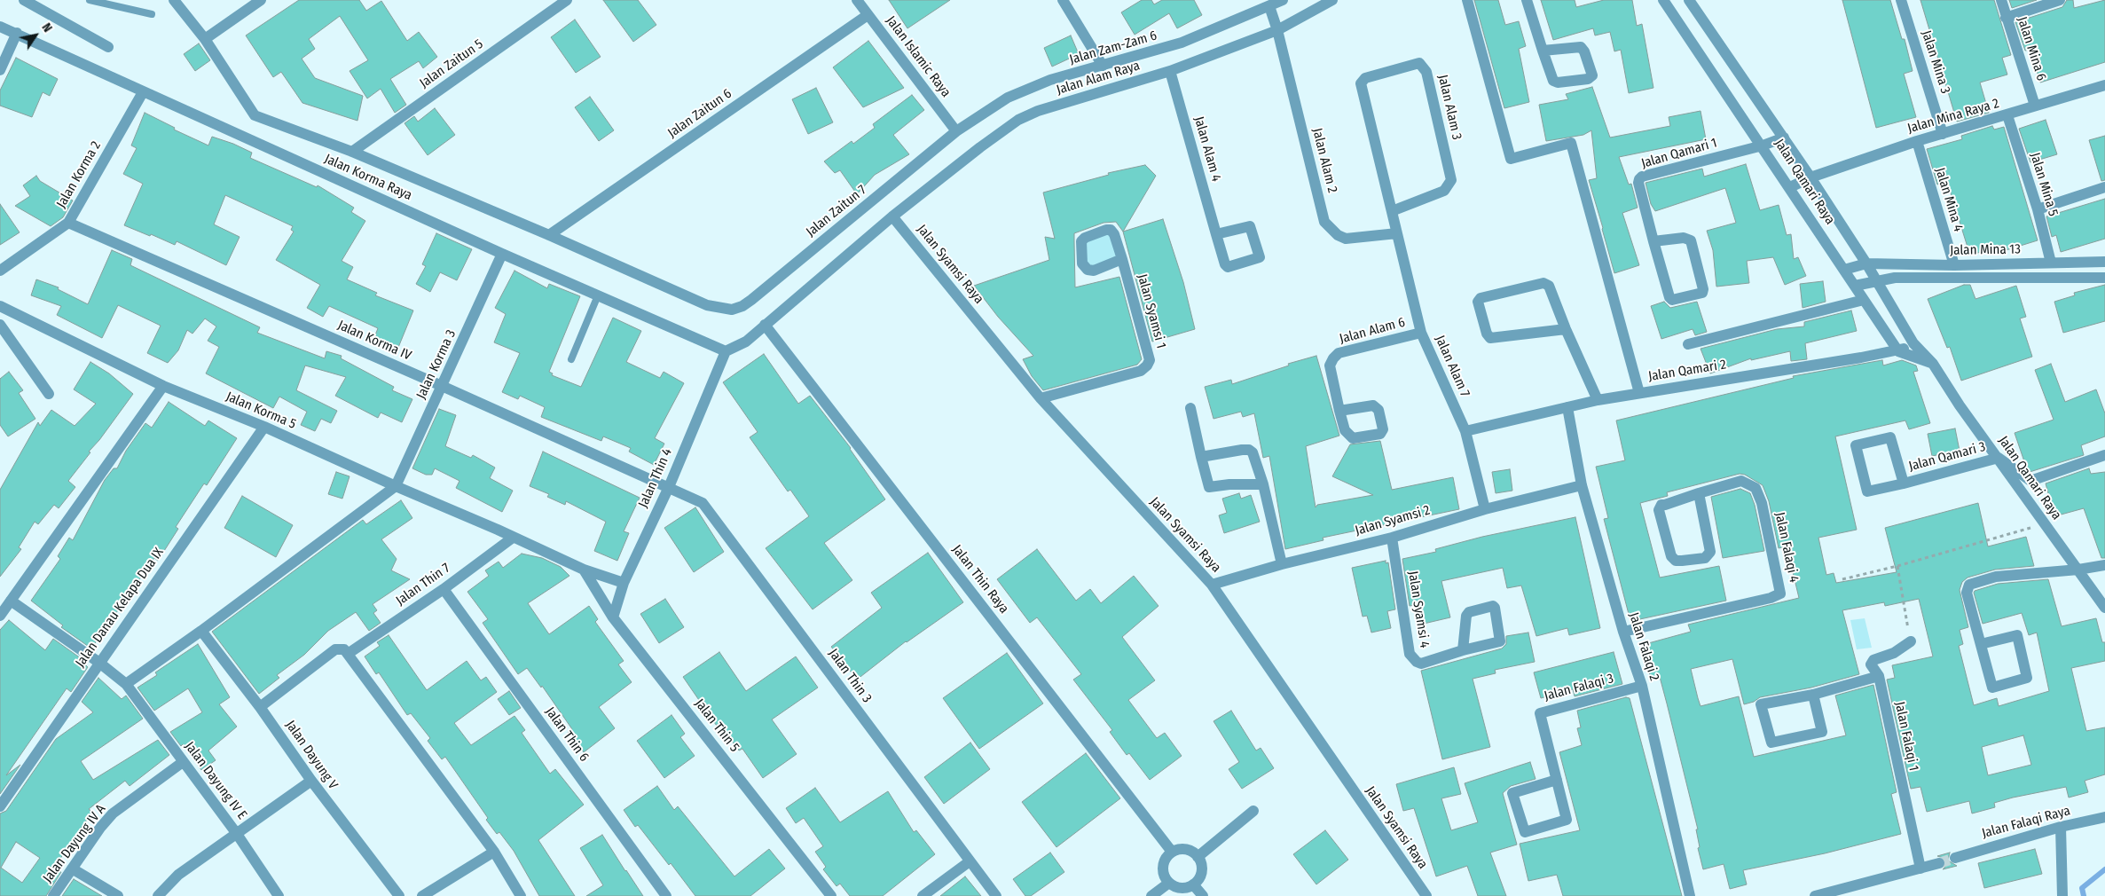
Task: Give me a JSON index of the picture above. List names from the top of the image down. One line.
{"streets":{"street":["Jalan Zam-Zam 6","Jalan Mina 6","Jalan Islamic Raya","Jalan Mina 3","Jalan Zaitun 5","Jalan Alam Raya","Jalan Alam 3","Jalan Zaitun 6","Jalan Mina Raya 2","Jalan Alam 4","Jalan Qamari 1","Jalan Alam 2","Jalan Korma 2","Jalan Korma Raya","Jalan Qamari Raya","Jalan Mina 5","Jalan Mina 4","Jalan Zaitun 7","Jalan Mina 13","Jalan Syamsi Raya","Jalan Syamsi 1","Jalan Alam 6","Jalan Korma IV","Jalan Korma 3","Jalan Alam 7","Jalan Qamari 2","Jalan Korma 5","Jalan Qamari 3","Jalan Thin 4","Jalan Syamsi 2","Jalan Falaqi 4","Jalan Thin Raya","Jalan Thin 7","Jalan Danau Kelapa Dua IX","Jalan Syamsi 4","Jalan Falaqi 2","Jalan Thin 3","Jalan Falaqi 3","Jalan Thin 5","Jalan Thin 6","Jalan Falaqi 1","Jalan Dayung V","Jalan Dayung IV E","Jalan Falaqi Raya","Jalan Dayung IV A"]},"crossings":[["Jalan Zam-Zam 6","Jalan Islamic Raya"],["Jalan Zam-Zam 6","Jalan Alam 2"],["Jalan Zam-Zam 6","Jalan Zaitun 7"],["Jalan Mina 6","Jalan Mina Raya 2"],["Jalan Islamic Raya","Jalan Zaitun 6"],["Jalan Islamic Raya","Jalan Zaitun 7"],["Jalan Mina 3","Jalan Mina Raya 2"],["Jalan Alam Raya","Jalan Alam 4"],["Jalan Alam Raya","Jalan Alam 2"],["Jalan Alam Raya","Jalan Korma Raya"],["Jalan Alam Raya","Jalan Syamsi Raya"],["Jalan Alam Raya","Jalan Thin 4"],["Jalan Alam Raya","Jalan Thin Raya"],["Jalan Alam 3","Jalan Alam 2"],["Jalan Alam 3","Jalan Alam 7"],["Jalan Zaitun 6","Jalan Zaitun 7"],["Jalan Mina Raya 2","Jalan Qamari Raya"],["Jalan Mina Raya 2","Jalan Mina 5"],["Jalan Mina Raya 2","Jalan Mina 4"],["Jalan Qamari 1","Jalan Qamari Raya"],["Jalan Alam 2","Jalan Alam 7"],["Jalan Korma 2","Jalan Korma Raya"],["Jalan Korma 2","Jalan Korma IV"],["Jalan Korma Raya","Jalan Korma 3"],["Jalan Korma Raya","Jalan Thin 4"],["Jalan Qamari Raya","Jalan Mina 13"],["Jalan Qamari Raya","Jalan Qamari 2"],["Jalan Qamari Raya","Jalan Qamari 3"],["Jalan Mina 5","Jalan Mina 13"],["Jalan Mina 4","Jalan Mina 13"],["Jalan Syamsi Raya","Jalan Syamsi 1"],["Jalan Syamsi Raya","Jalan Syamsi 2"],["Jalan Alam 6","Jalan Alam 7"],["Jalan Korma IV","Jalan Korma 3"],["Jalan Korma IV","Jalan Thin 4"],["Jalan Korma IV","Jalan Thin 3"],["Jalan Korma 3","Jalan Korma 5"],["Jalan Alam 7","Jalan Qamari 2"],["Jalan Alam 7","Jalan Syamsi 2"],["Jalan Qamari 2","Jalan Falaqi 2"],["Jalan Korma 5","Jalan Thin 4"],["Jalan Korma 5","Jalan Thin 7"],["Jalan Korma 5","Jalan Danau Kelapa Dua IX"],["Jalan Korma 5","Jalan Thin 5"],["Jalan Thin 4","Jalan Thin 3"],["Jalan Thin 4","Jalan Thin 5"],["Jalan Syamsi 2","Jalan Syamsi 4"],["Jalan Syamsi 2","Jalan Falaqi 2"],["Jalan Falaqi 4","Jalan Falaqi 2"],["Jalan Thin 7","Jalan Thin 6"],["Jalan Danau Kelapa Dua IX","Jalan Dayung IV E"],["Jalan Falaqi 2","Jalan Falaqi 3"],["Jalan Dayung IV E","Jalan Dayung IV A"]],"north":"top right"}
